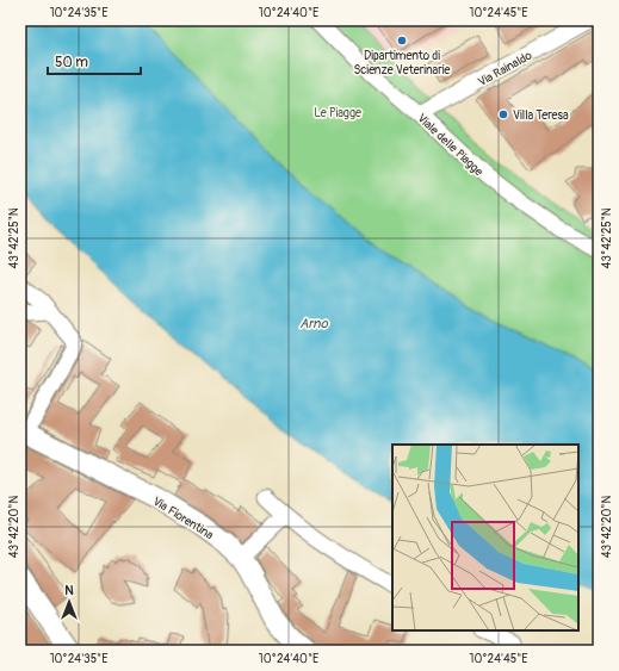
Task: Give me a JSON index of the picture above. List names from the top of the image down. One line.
{"streets":{"main road":["Via Fiorentina"],"street":["Via Rainaldo","Viale delle Piagge"]},"crossings":[["Via Rainaldo","Viale delle Piagge"]],"water":["Arno"],"parks":["Le Piagge"],"places":["Dipartimento di Scienze Veterinarie","Villa Teresa"],"scale_bar":"50 m","north":"top","coordinates":["10°24'35\"E","10°24'40\"E","10°24'45\"E","43°42'25\"N","43°42'20\"N"]}
